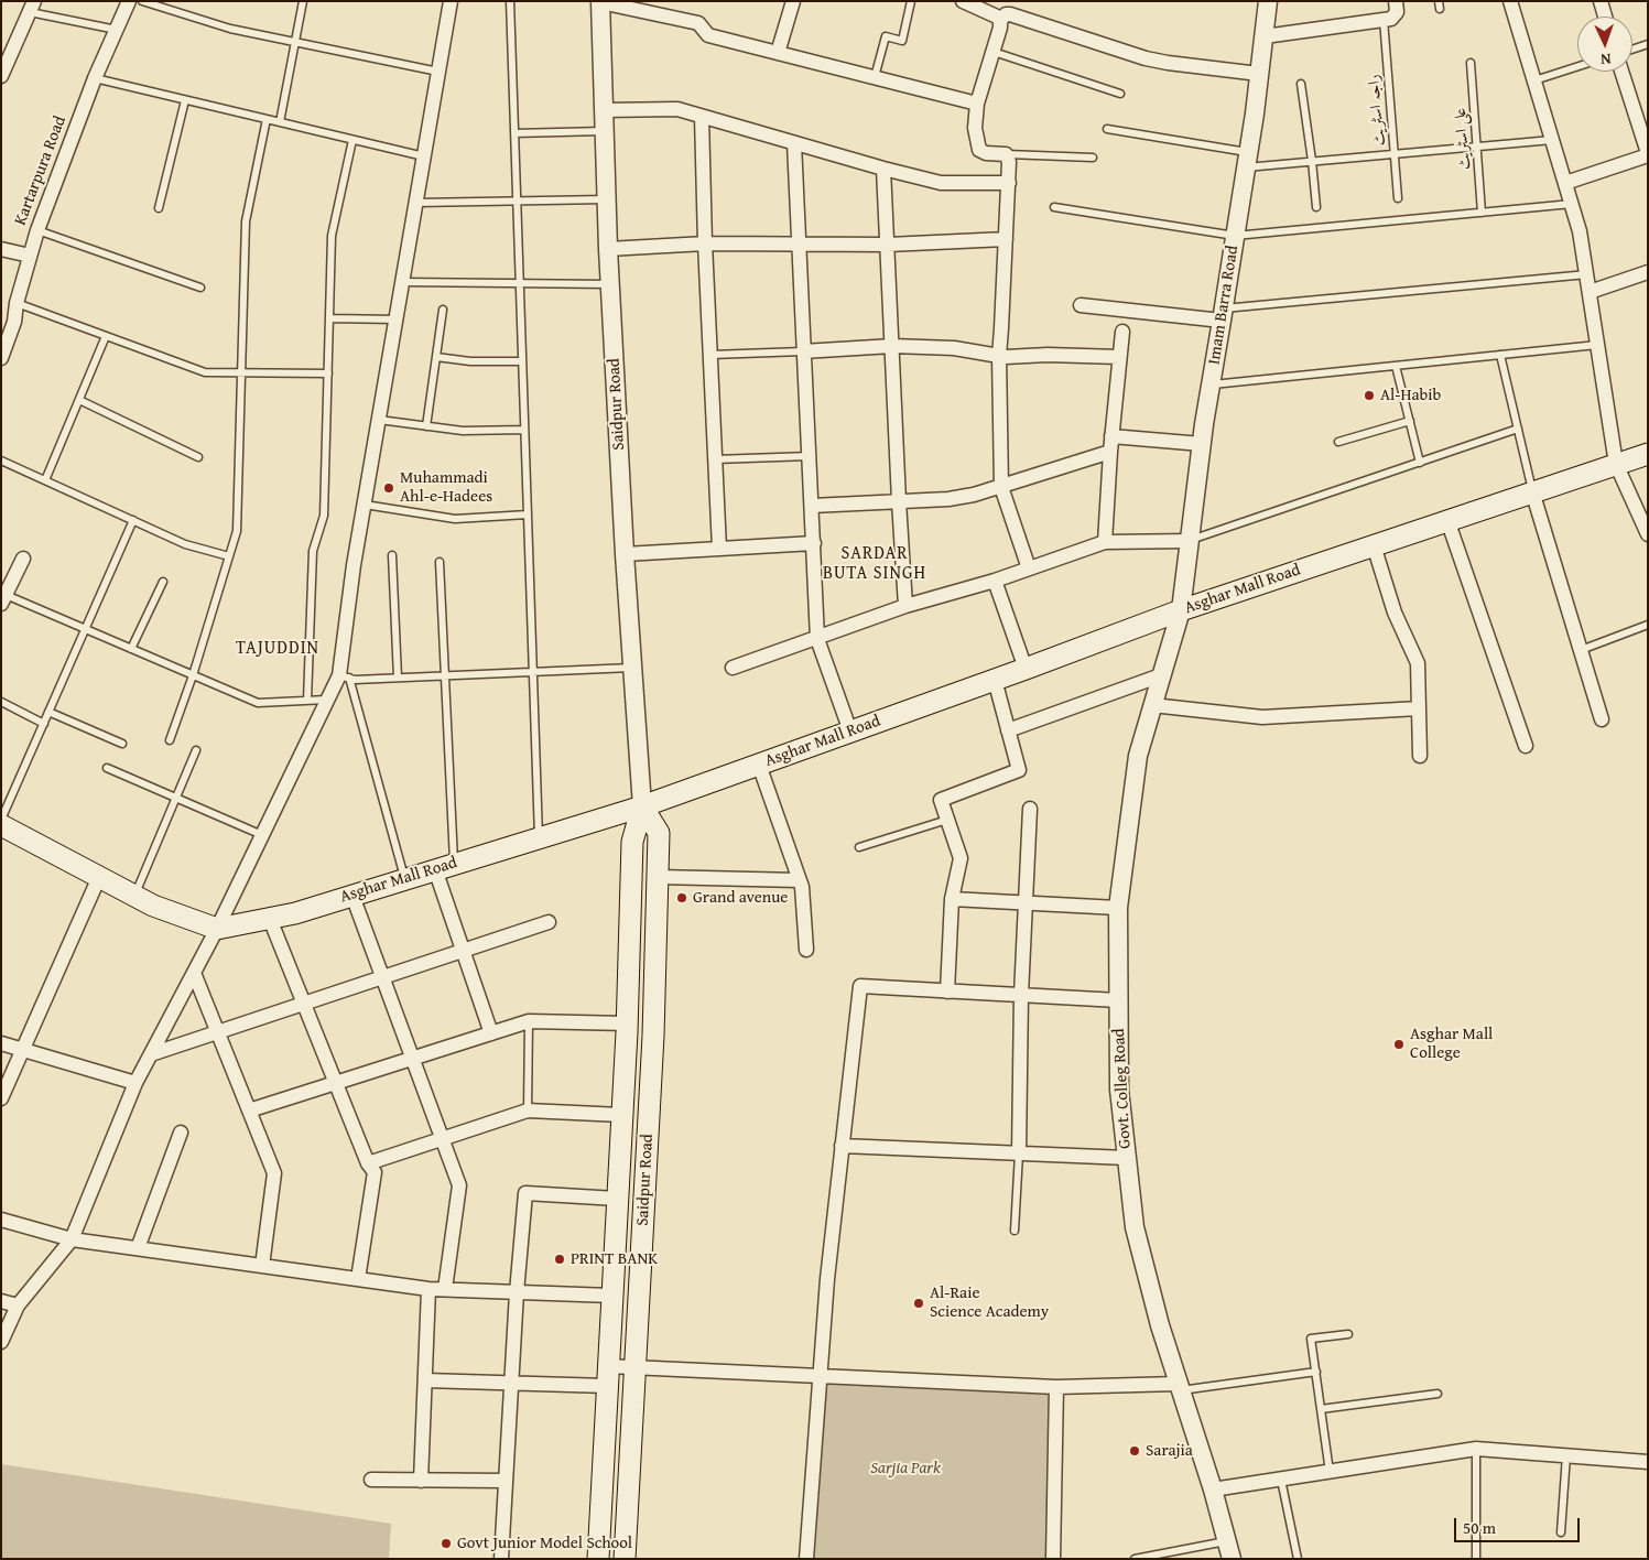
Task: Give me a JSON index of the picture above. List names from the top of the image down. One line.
{"streets":{"main road":["Saidpur Road","Asghar Mall Road"],"street":["Kartarpura Road","Imam Barra Road","Govt. Colleg Road"],"lane":["راجہ اسٹریٹ","علی اسٹریٹ"]},"crossings":[["Imam Barra Road","Asghar Mall Road"],["Imam Barra Road","Govt. Colleg Road"],["Saidpur Road","Asghar Mall Road"],["Asghar Mall Road","Govt. Colleg Road"]],"districts":["SARDAR BUTA SINGH","TAJUDDIN"],"parks":["Sarjia Park"],"places":["Al-Habib","Muhammadi Ahl-e-Hadees","Grand avenue","Asghar Mall College","PRINT BANK","Al-Raie Science Academy","Sarajia","Govt Junior Model School"],"scale_bar":"50 m","north":"bottom"}
